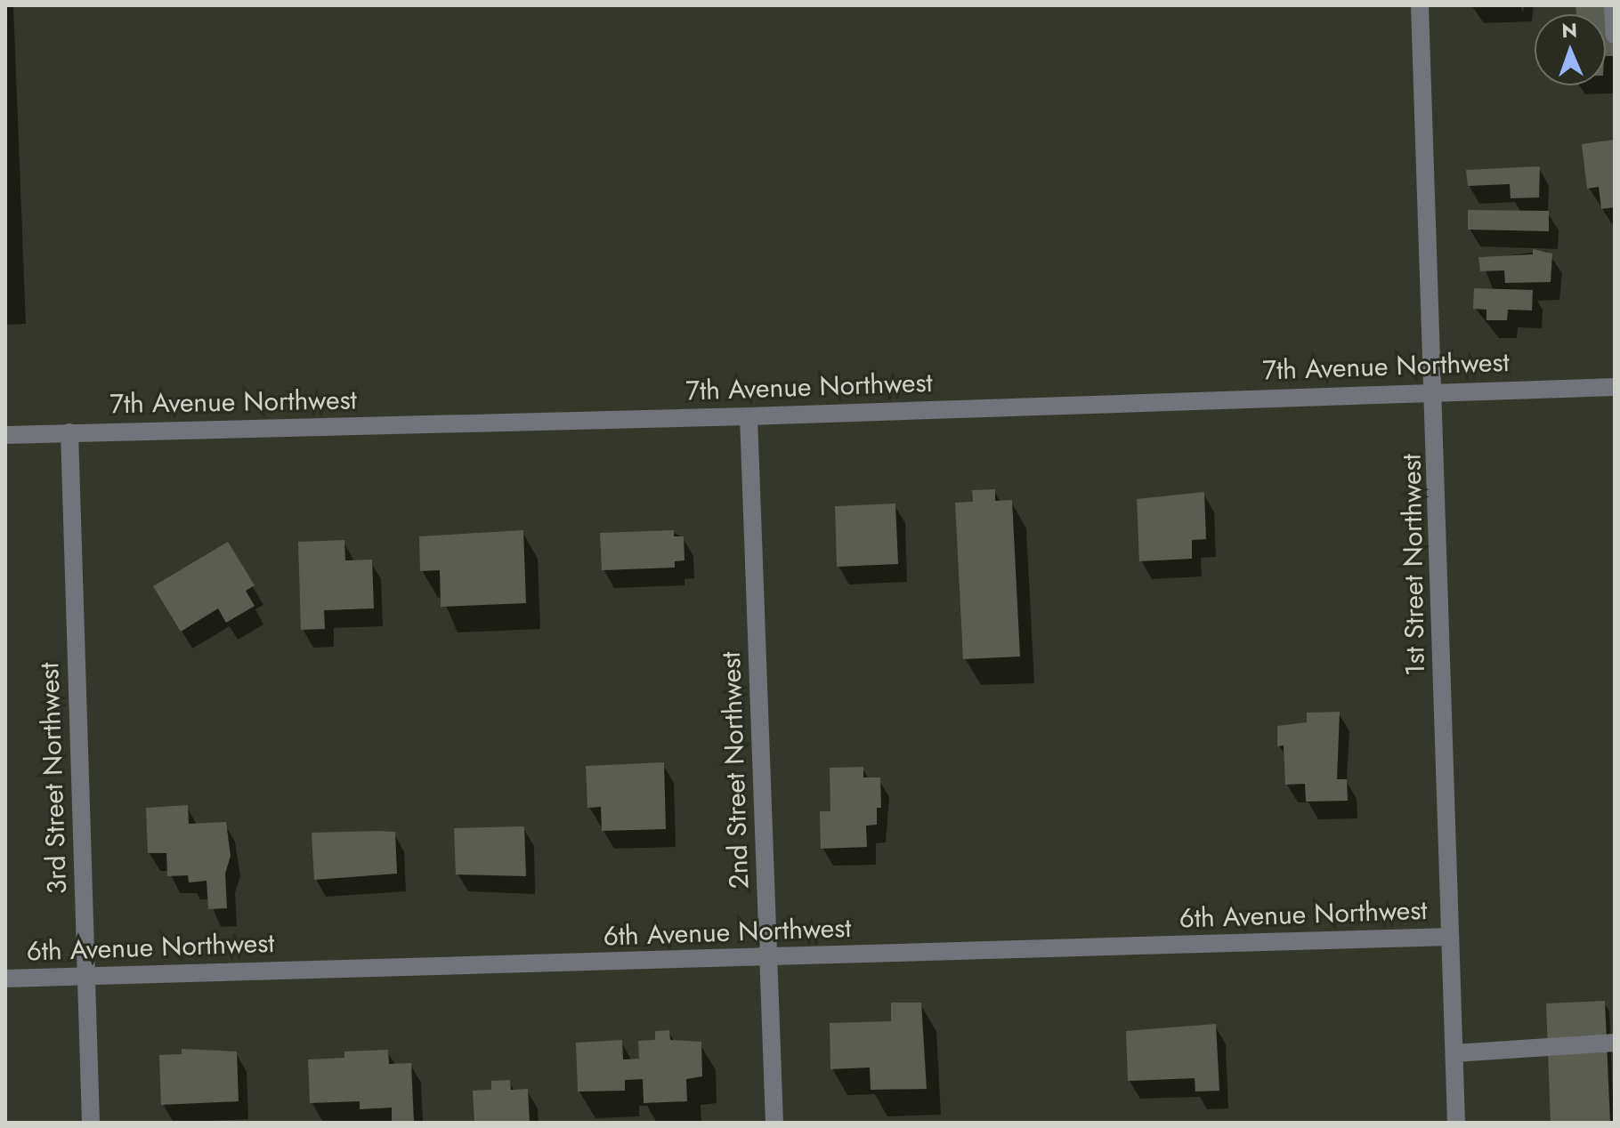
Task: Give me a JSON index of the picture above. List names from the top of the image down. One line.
{"streets":{"street":["7th Avenue Northwest","1st Street Northwest","2nd Street Northwest","3rd Street Northwest","6th Avenue Northwest"]},"crossings":[["7th Avenue Northwest","1st Street Northwest"],["7th Avenue Northwest","2nd Street Northwest"],["7th Avenue Northwest","3rd Street Northwest"],["1st Street Northwest","6th Avenue Northwest"],["2nd Street Northwest","6th Avenue Northwest"],["3rd Street Northwest","6th Avenue Northwest"]],"north":"top"}
